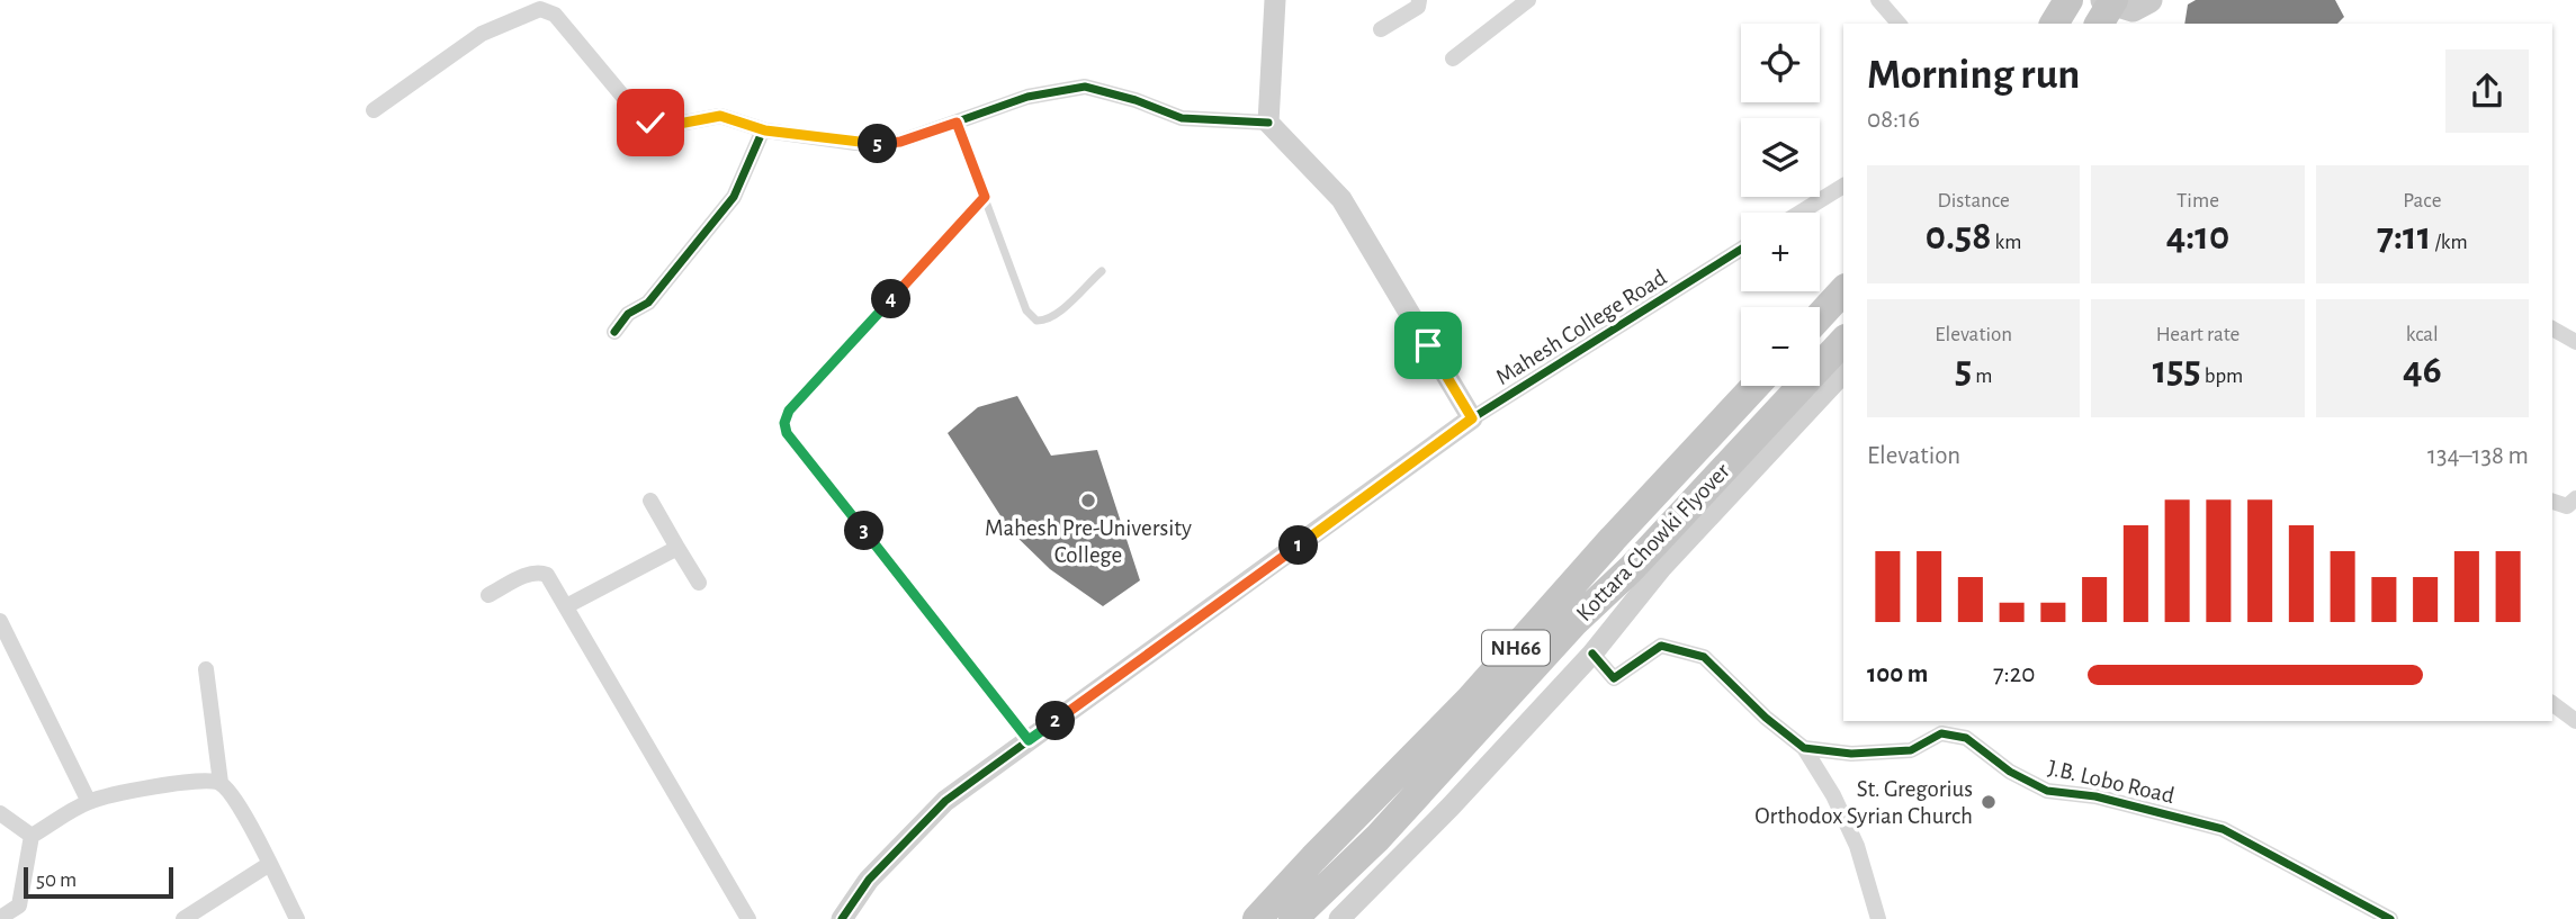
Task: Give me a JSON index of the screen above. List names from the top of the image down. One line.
{"streets":{"highway":["Kottara Chowki Flyover","NH66"],"street":["Mahesh College Road","J.B. Lobo Road"]},"places":["Mahesh Pre-University College","St. Gregorius Orthodox Syrian Church"],"scale_bar":"50 m","page":{"map_buttons":["+","−"],"heading":["Morning run","08:16"],"pins":["5","4","3","1","2"],"stats":[["Distance","0.58 km"],["Time","4:10"],["Pace","7:11 /km"],["Elevation","5 m"],["Heart rate","155 bpm"],["kcal","46"]],"chart":["Elevation","134–138 m"],"list":[{"name":"100 m","note":"7:20"}],"scale":"50 m"}}
